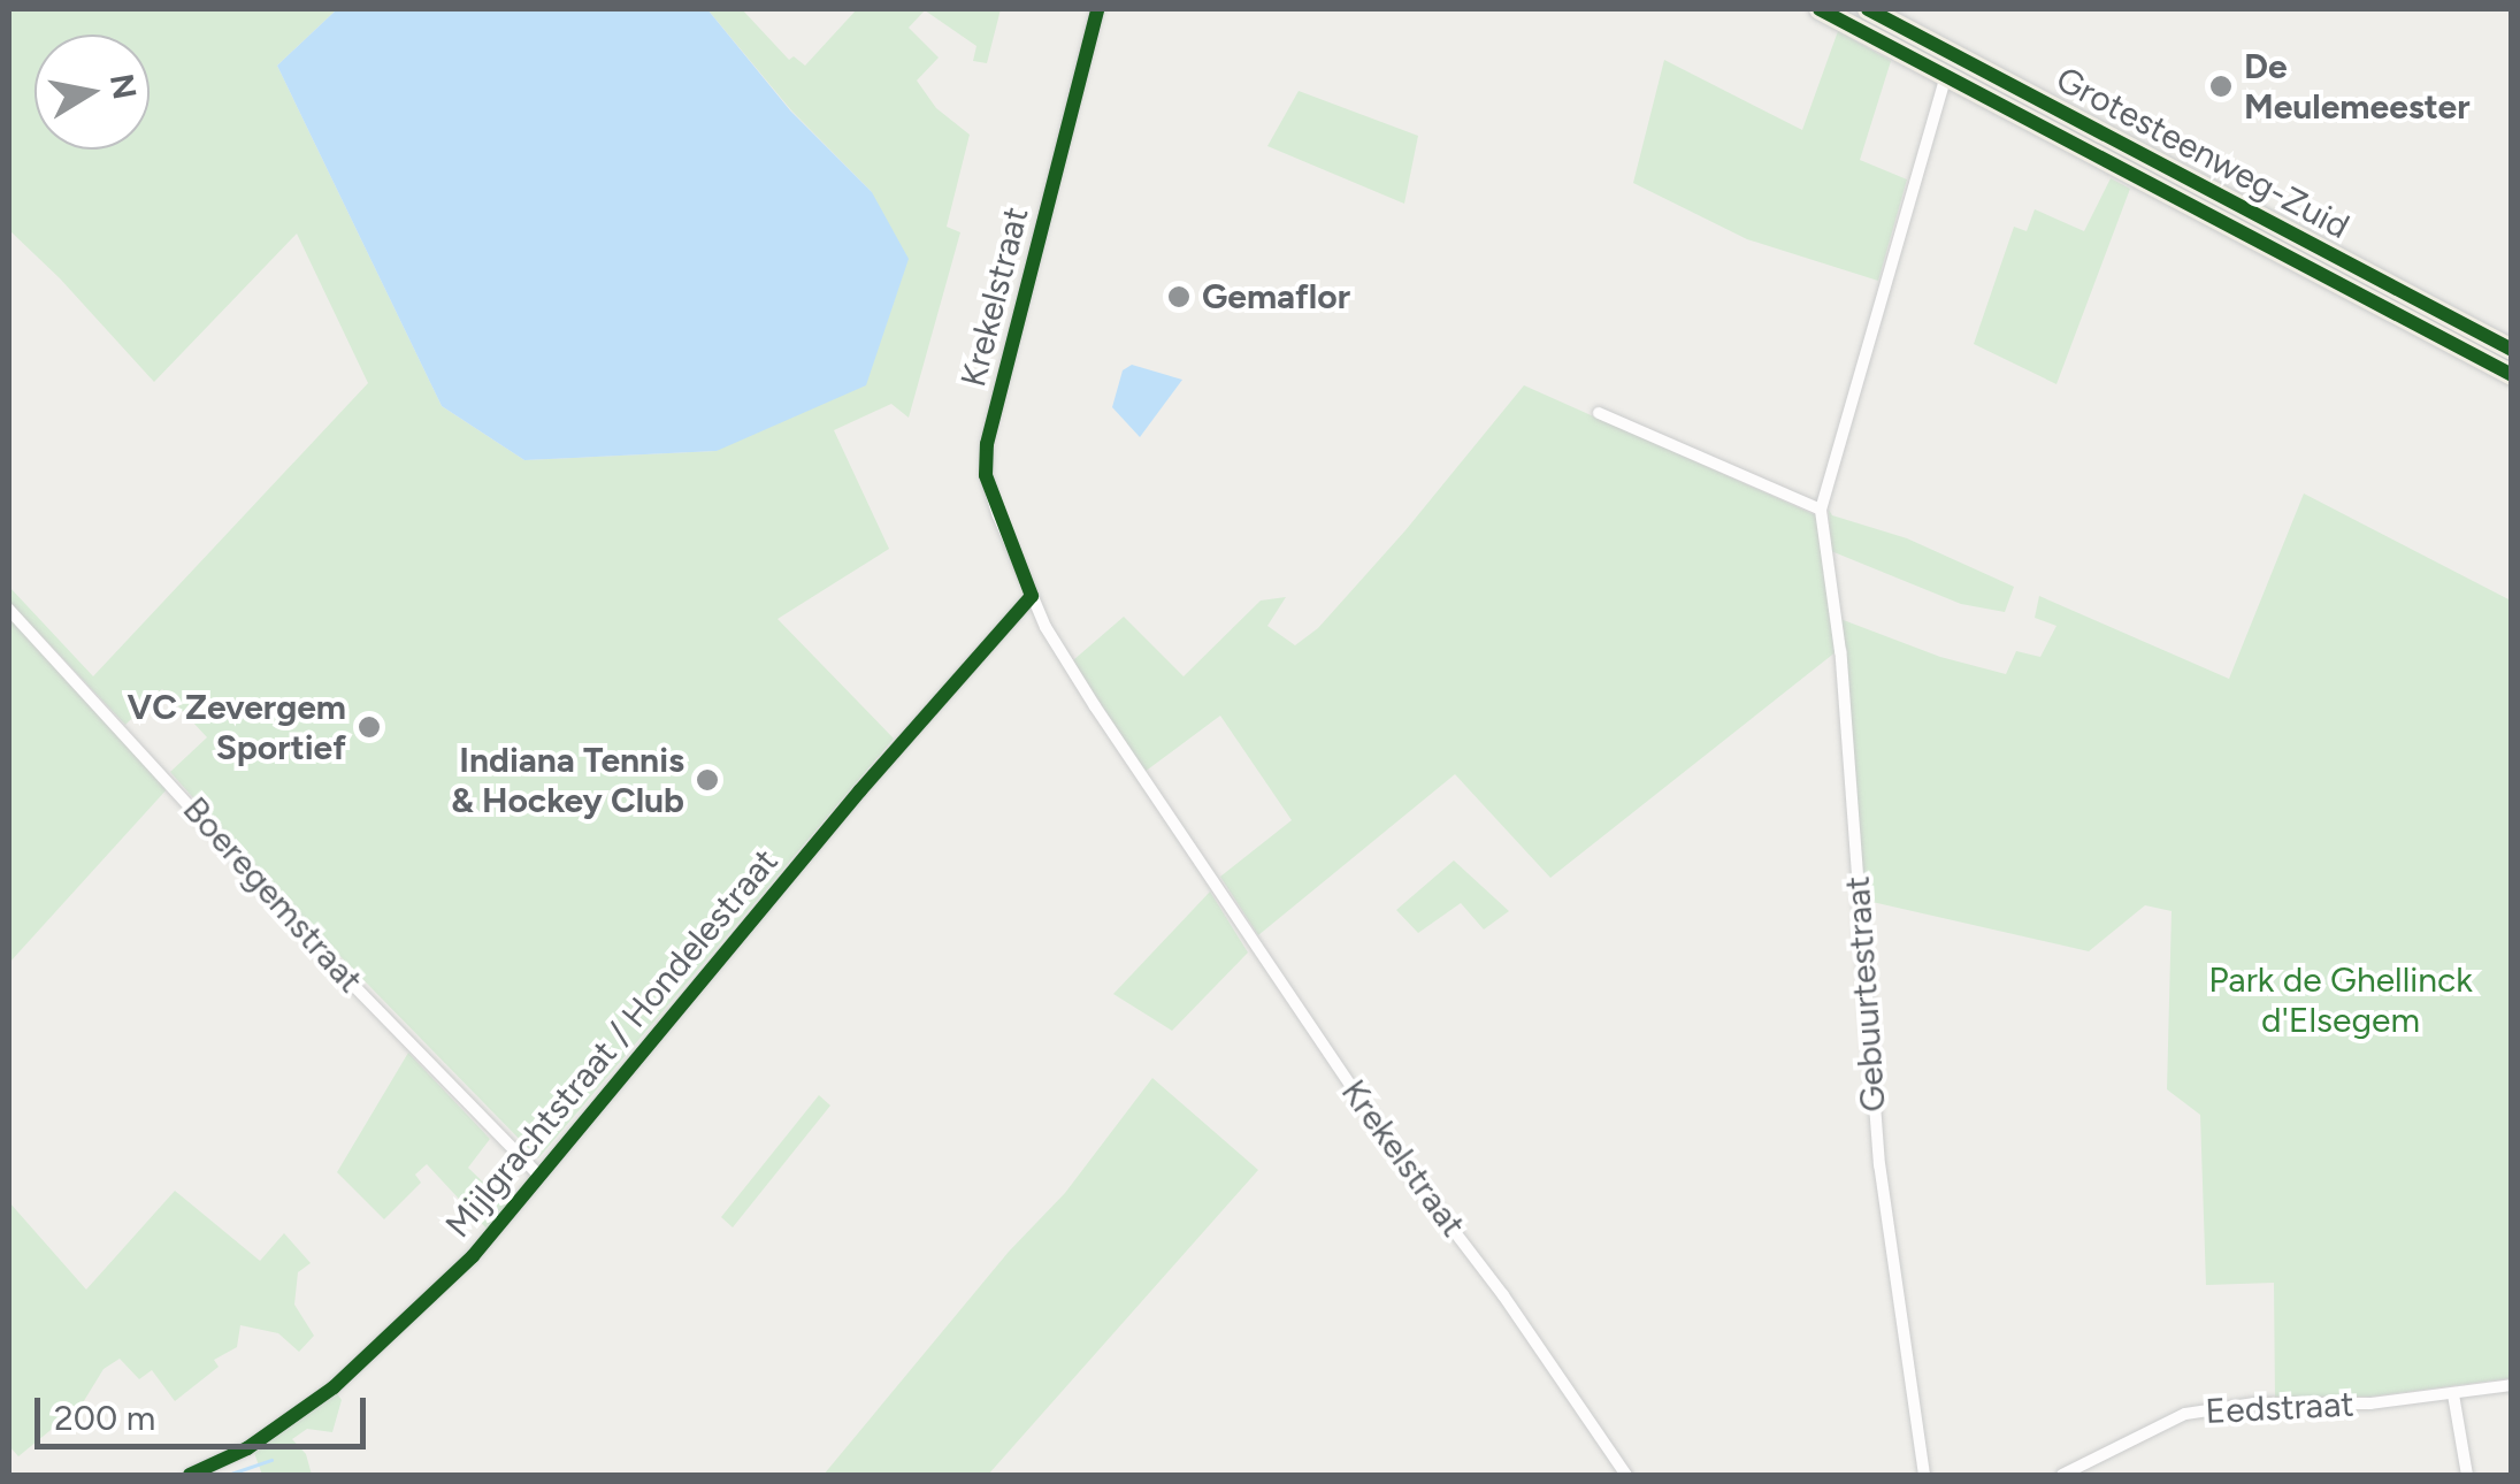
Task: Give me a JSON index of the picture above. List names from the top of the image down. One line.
{"streets":{"highway":["Grotesteenweg-Zuid"],"street":["Krekelstraat","Boeregemstraat","Gebuurtestraat","Mijlgrachtstraat / Hondelestraat","Eedstraat"]},"crossings":[["Grotesteenweg-Zuid","Gebuurtestraat"],["Krekelstraat","Mijlgrachtstraat / Hondelestraat"],["Boeregemstraat","Mijlgrachtstraat / Hondelestraat"]],"parks":["Park de Ghellinck d'Elsegem"],"places":["De Meulemeester","Gemaflor","VC Zevergem Sportief","Indiana Tennis & Hockey Club"],"scale_bar":"200 m","north":"right"}
